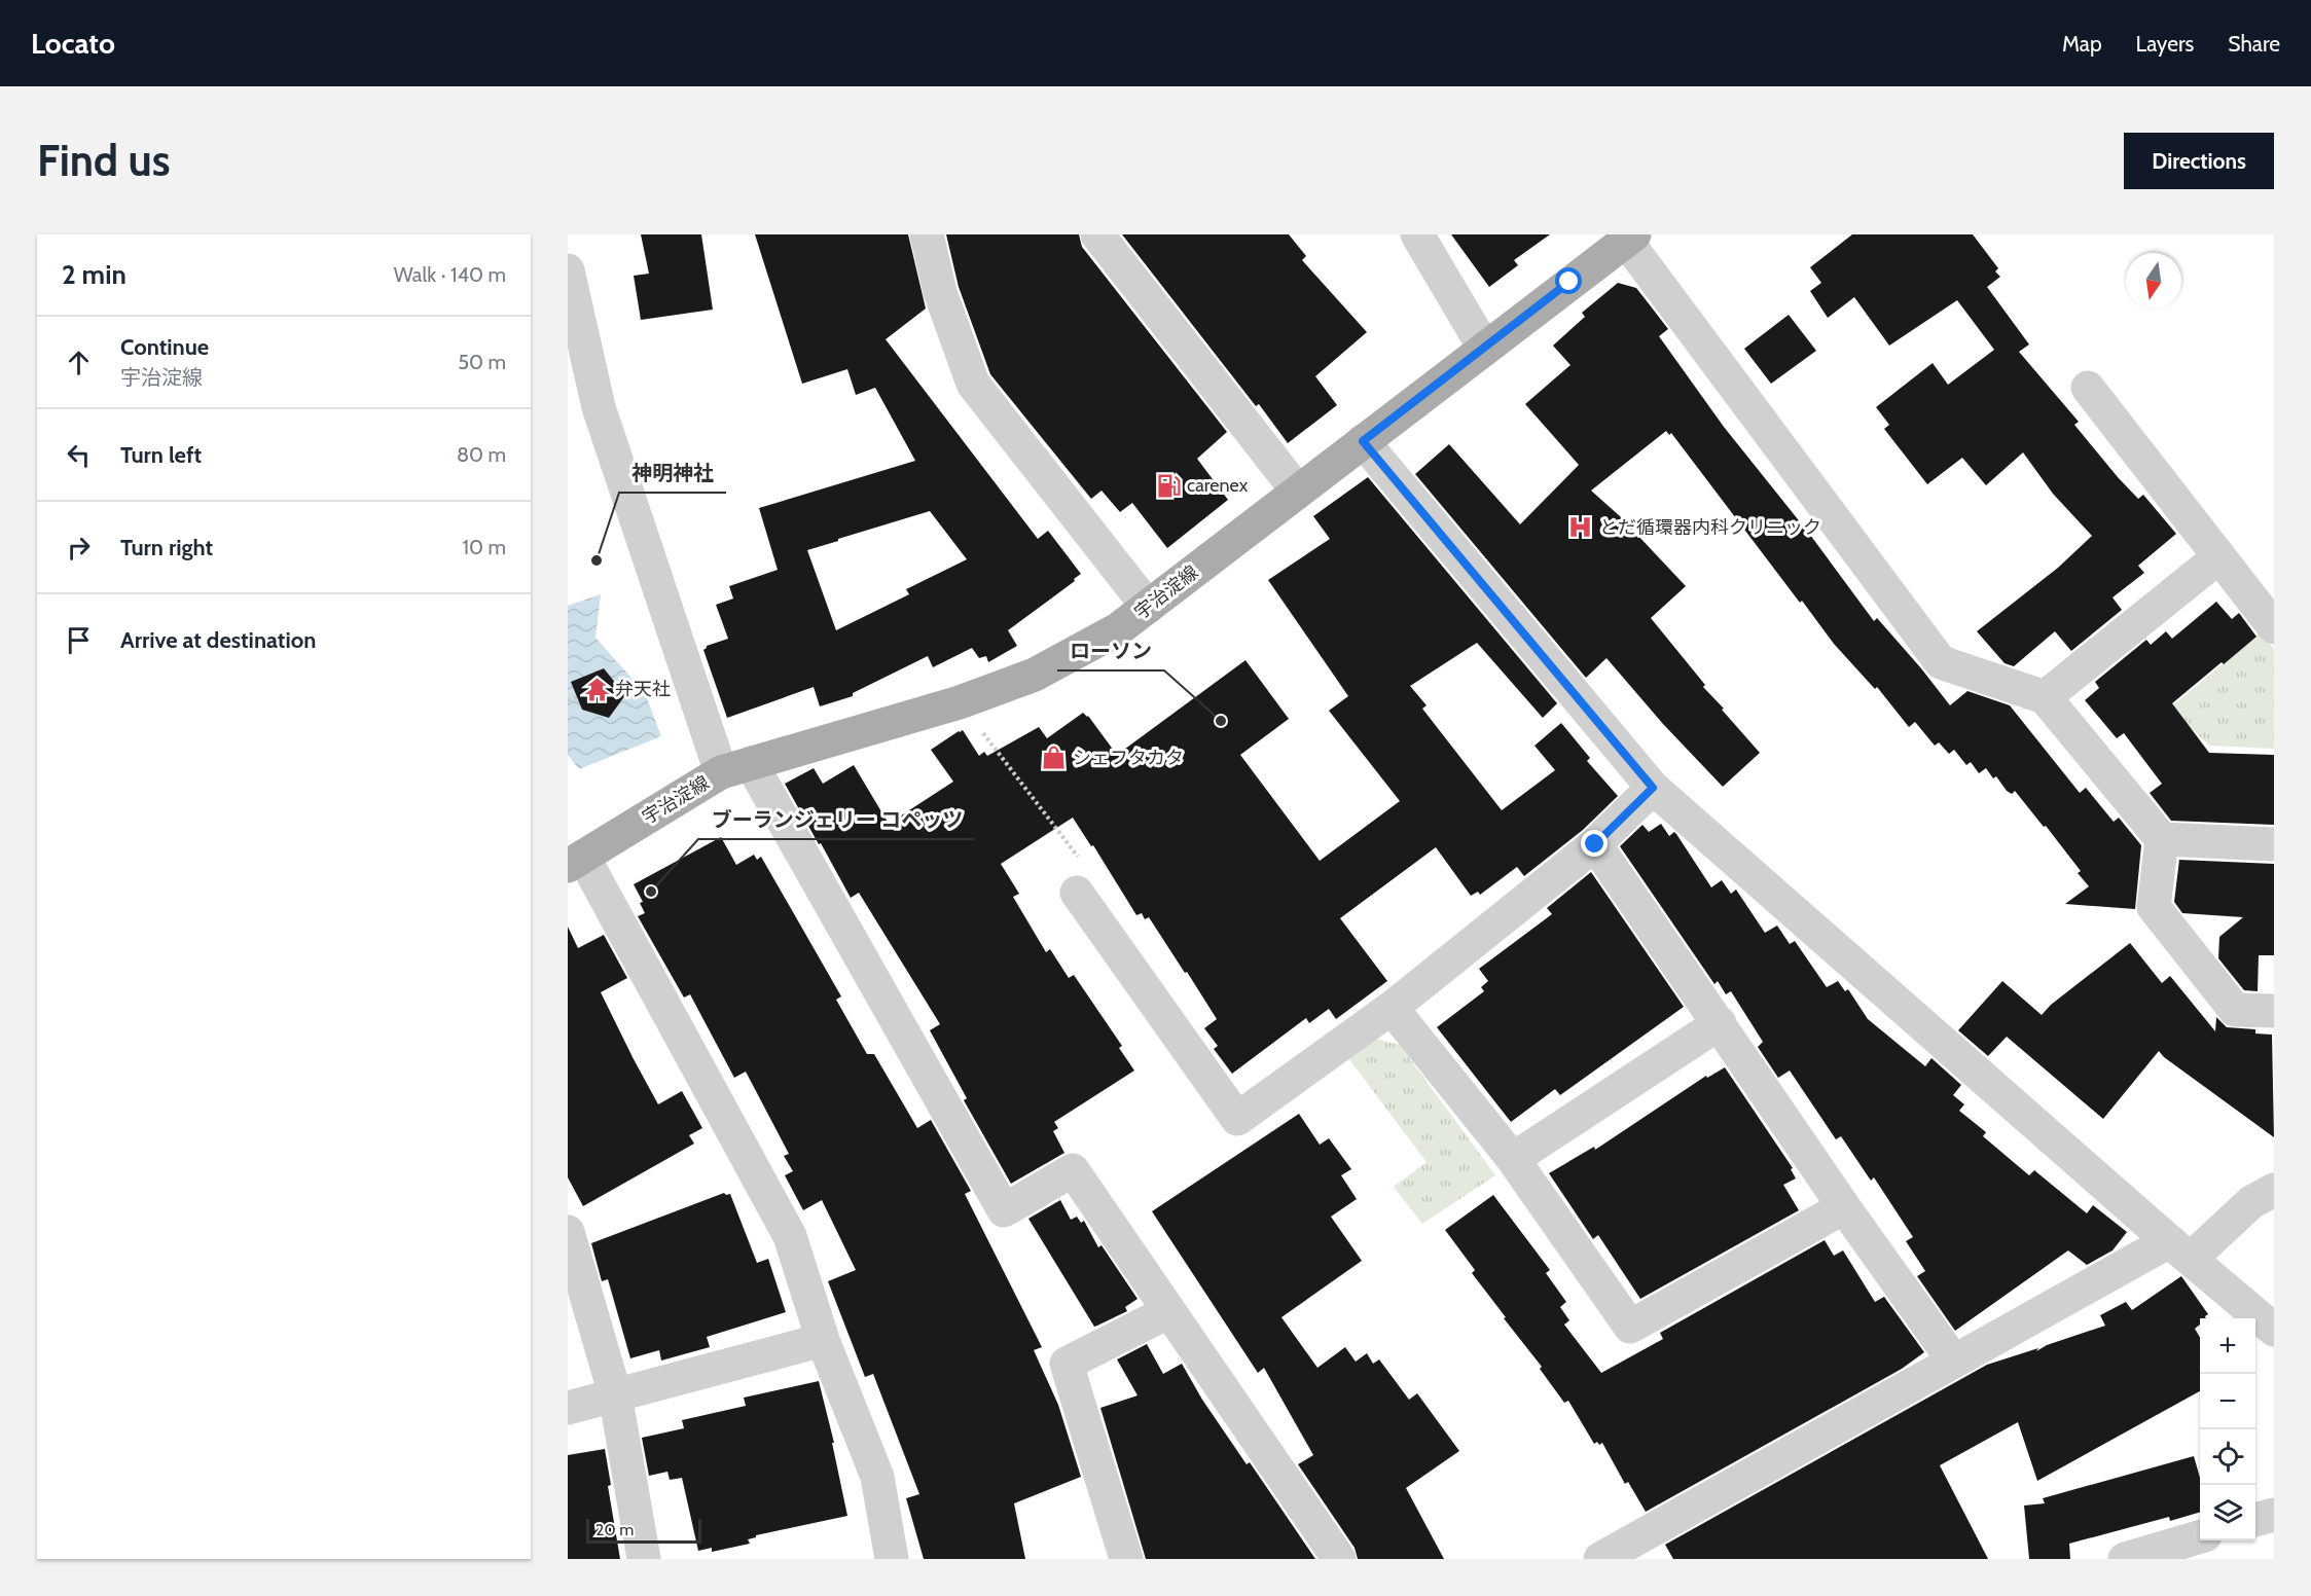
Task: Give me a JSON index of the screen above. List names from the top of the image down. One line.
{"streets":{"main road":["宇治淀線"]},"places":{"fuel station":["carenex"],"hospital":["とだ循環器内科クリニック"],"other":["神明神社","ローソン","ブーランジェリー コペッツ"],"temple":["弁天社"],"shop":["シェフタカタ"]},"scale_bar":"20 m","north":"bottom","page":{"header":"Locato","nav":["Map","Layers","Share"],"buttons":"Directions","title":"Find us","heading":["2 min","Walk · 140 m"],"list":[["Continue","宇治淀線","50 m"],["Turn left","80 m"],["Turn right","10 m"],"Arrive at destination"],"map_buttons":["+","−"],"scale":"20 m"}}
